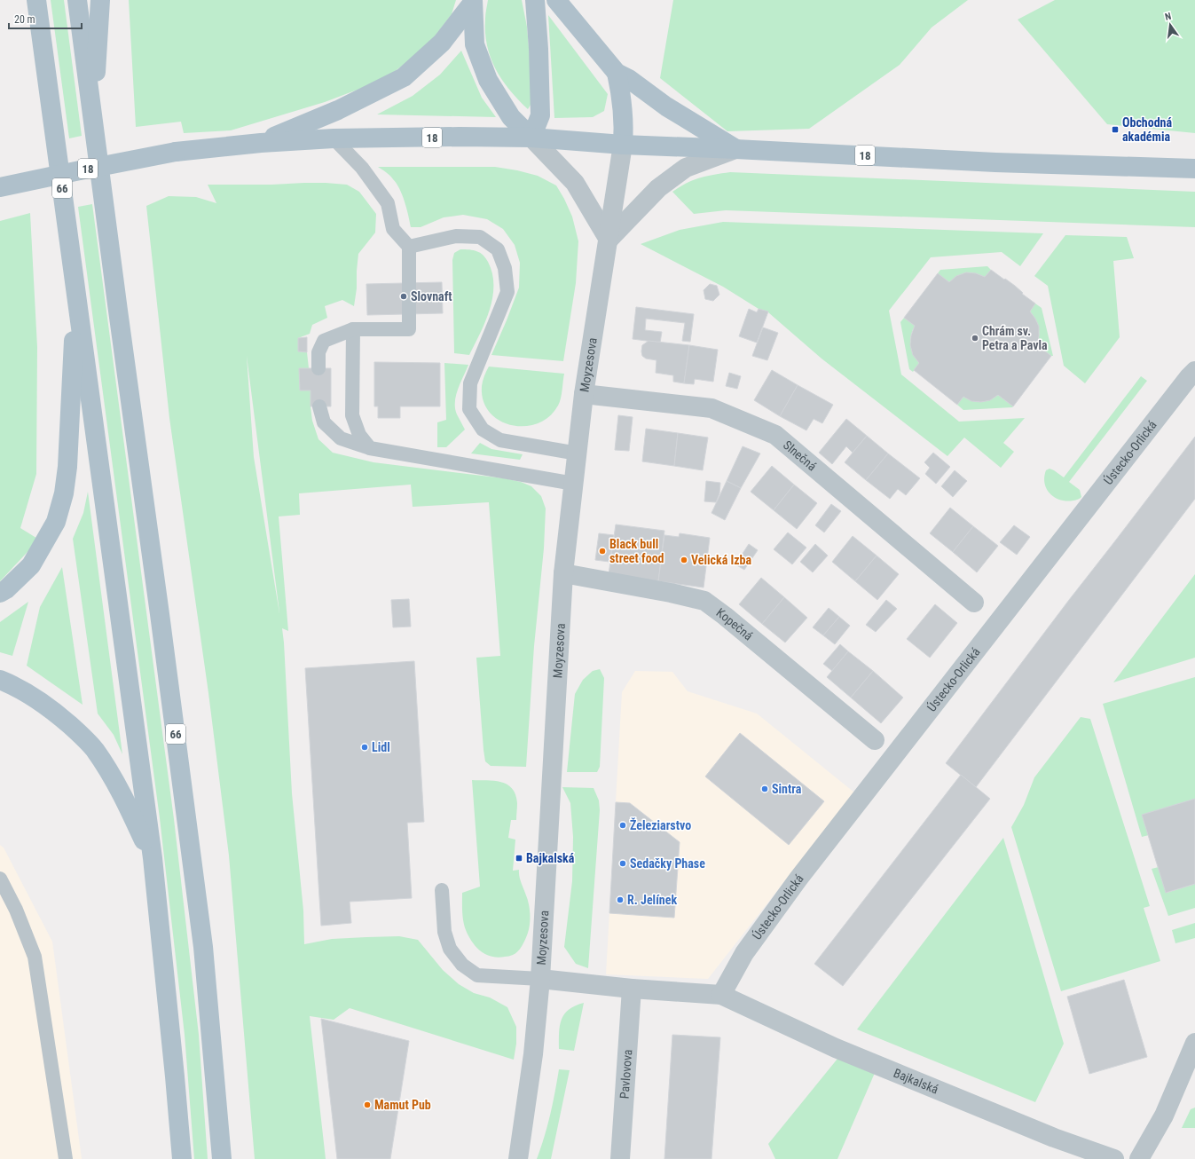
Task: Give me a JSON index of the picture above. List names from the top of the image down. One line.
{"streets":{"main road":["18","66"],"street":["Moyzesova","Ústecko-Orlická","Slnečná","Kopečná","Pavlovova","Bajkalská"]},"crossings":[["18","Moyzesova"],["Moyzesova","Slnečná"],["Moyzesova","Kopečná"],["Ústecko-Orlická","Bajkalská"]],"places":{"transit":["Obchodná akadémia","Bajkalská"],"other":["Slovnaft","Chrám sv. Petra a Pavla","Black bull street food","Velická Izba","Lidl","Sintra","Železiarstvo","Sedačky Phase","R. Jelínek","Mamut Pub"]},"scale_bar":"20 m","north":"top"}
